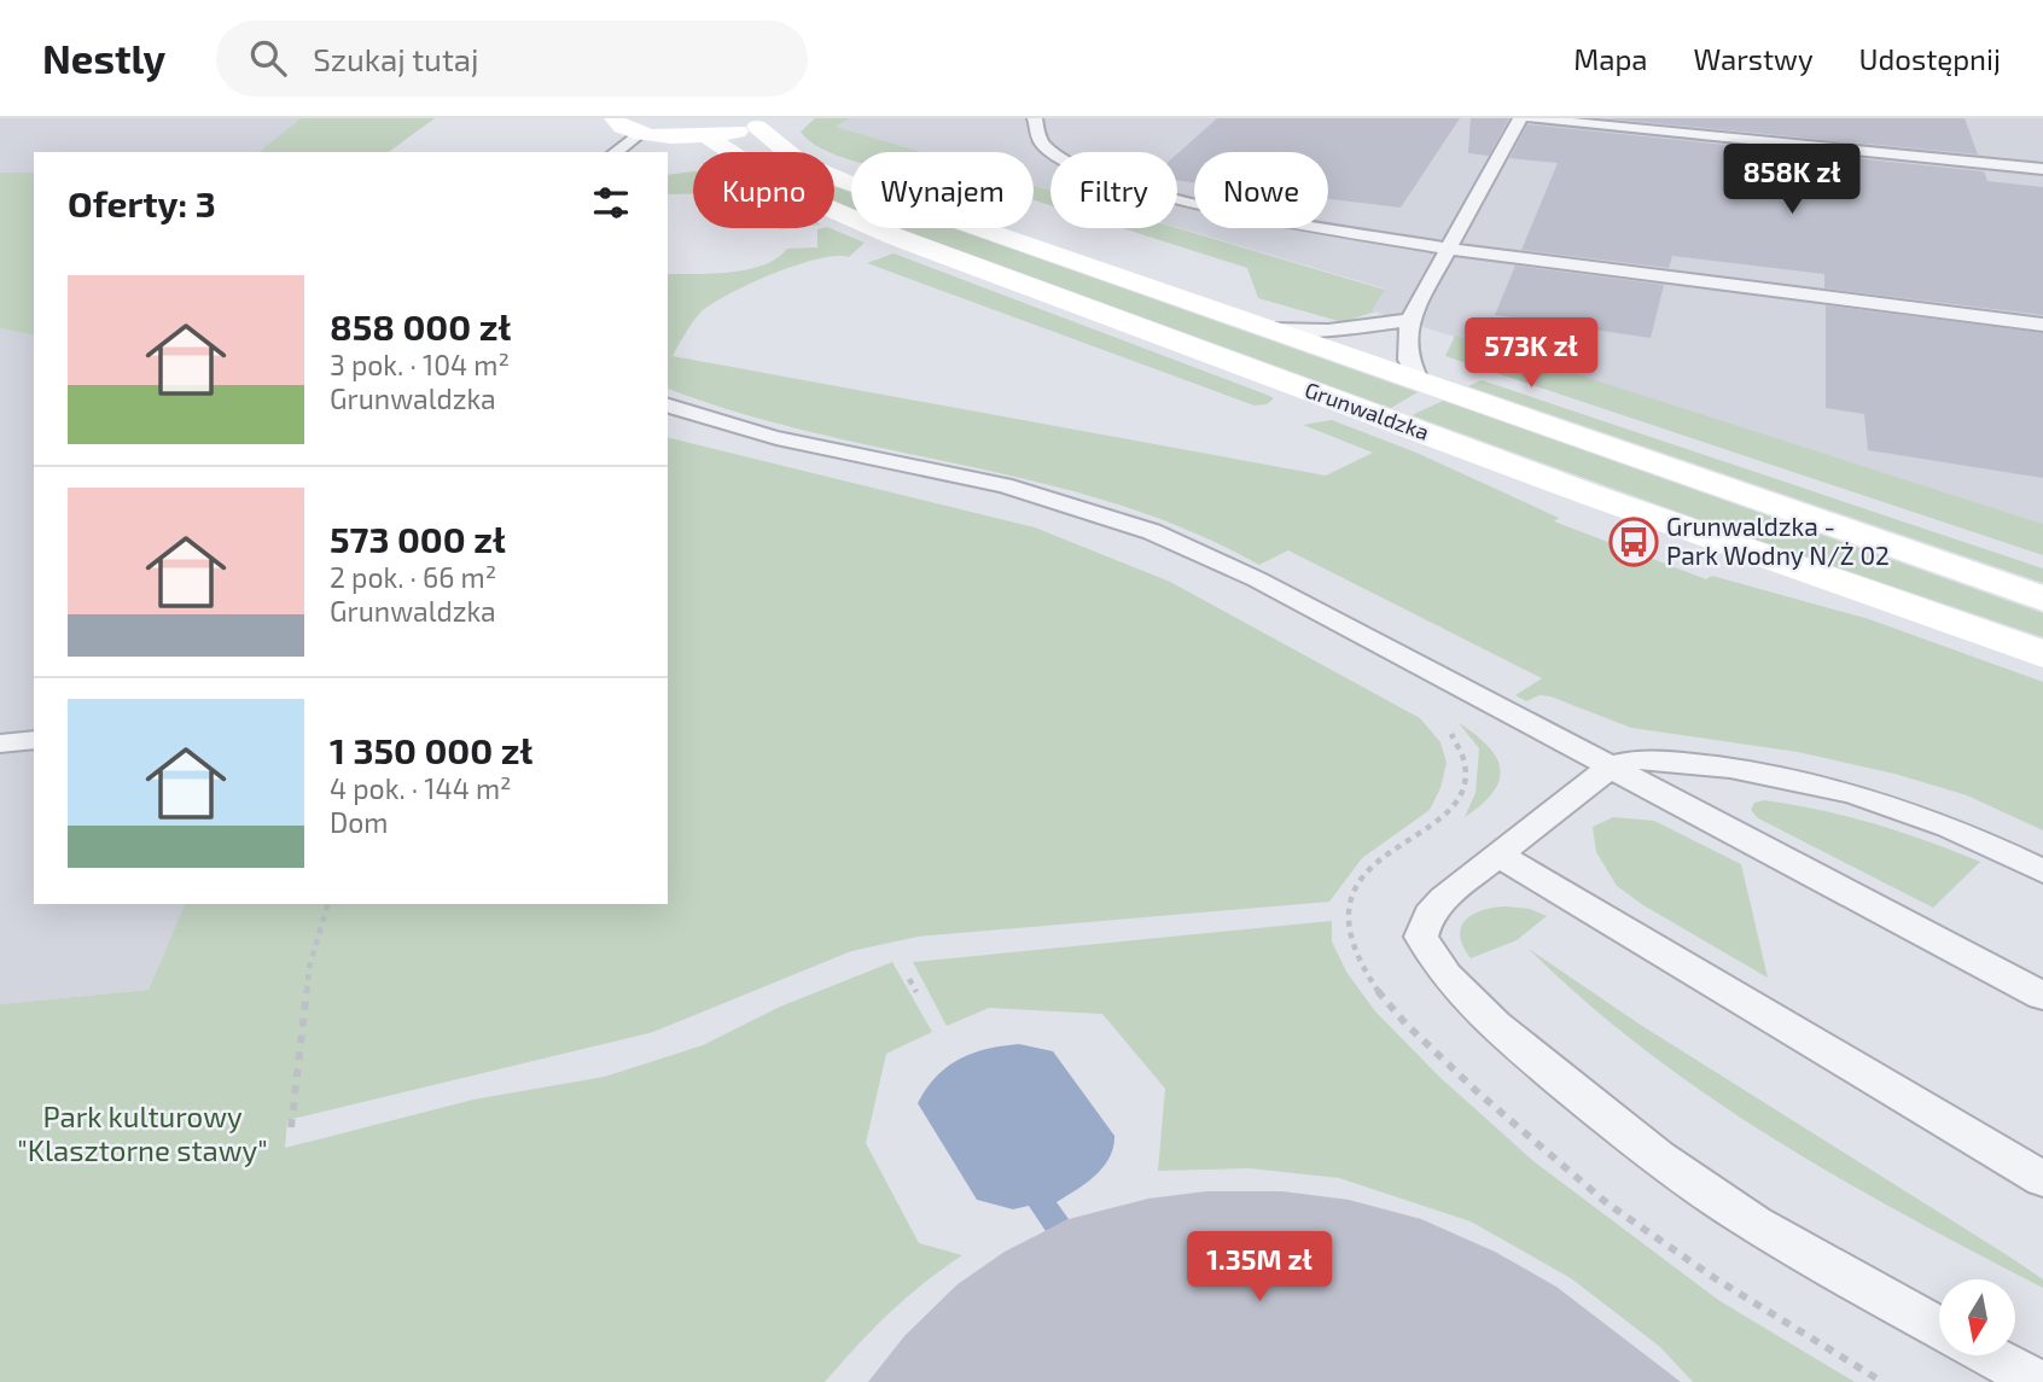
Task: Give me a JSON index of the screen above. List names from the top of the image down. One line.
{"streets":{"street":["Grunwaldzka"]},"parks":["Park kulturowy \"Klasztorne stawy\""],"places":{"bus stop":["Grunwaldzka - Park Wodny N/Ż 02"]},"north":"bottom","page":{"header":"Nestly","search":"Szukaj tutaj","nav":["Mapa","Warstwy","Udostępnij"],"price":["858K zł","573K zł","1.35M zł"],"chip":["Kupno","Wynajem","Filtry","Nowe"],"heading":"Oferty: 3","list":[{"name":"858 000 zł","note":"3 pok. · 104 m² · Grunwaldzka"},{"name":"573 000 zł","note":"2 pok. · 66 m² · Grunwaldzka"},{"name":"1 350 000 zł","note":"4 pok. · 144 m² · Dom"}]}}
